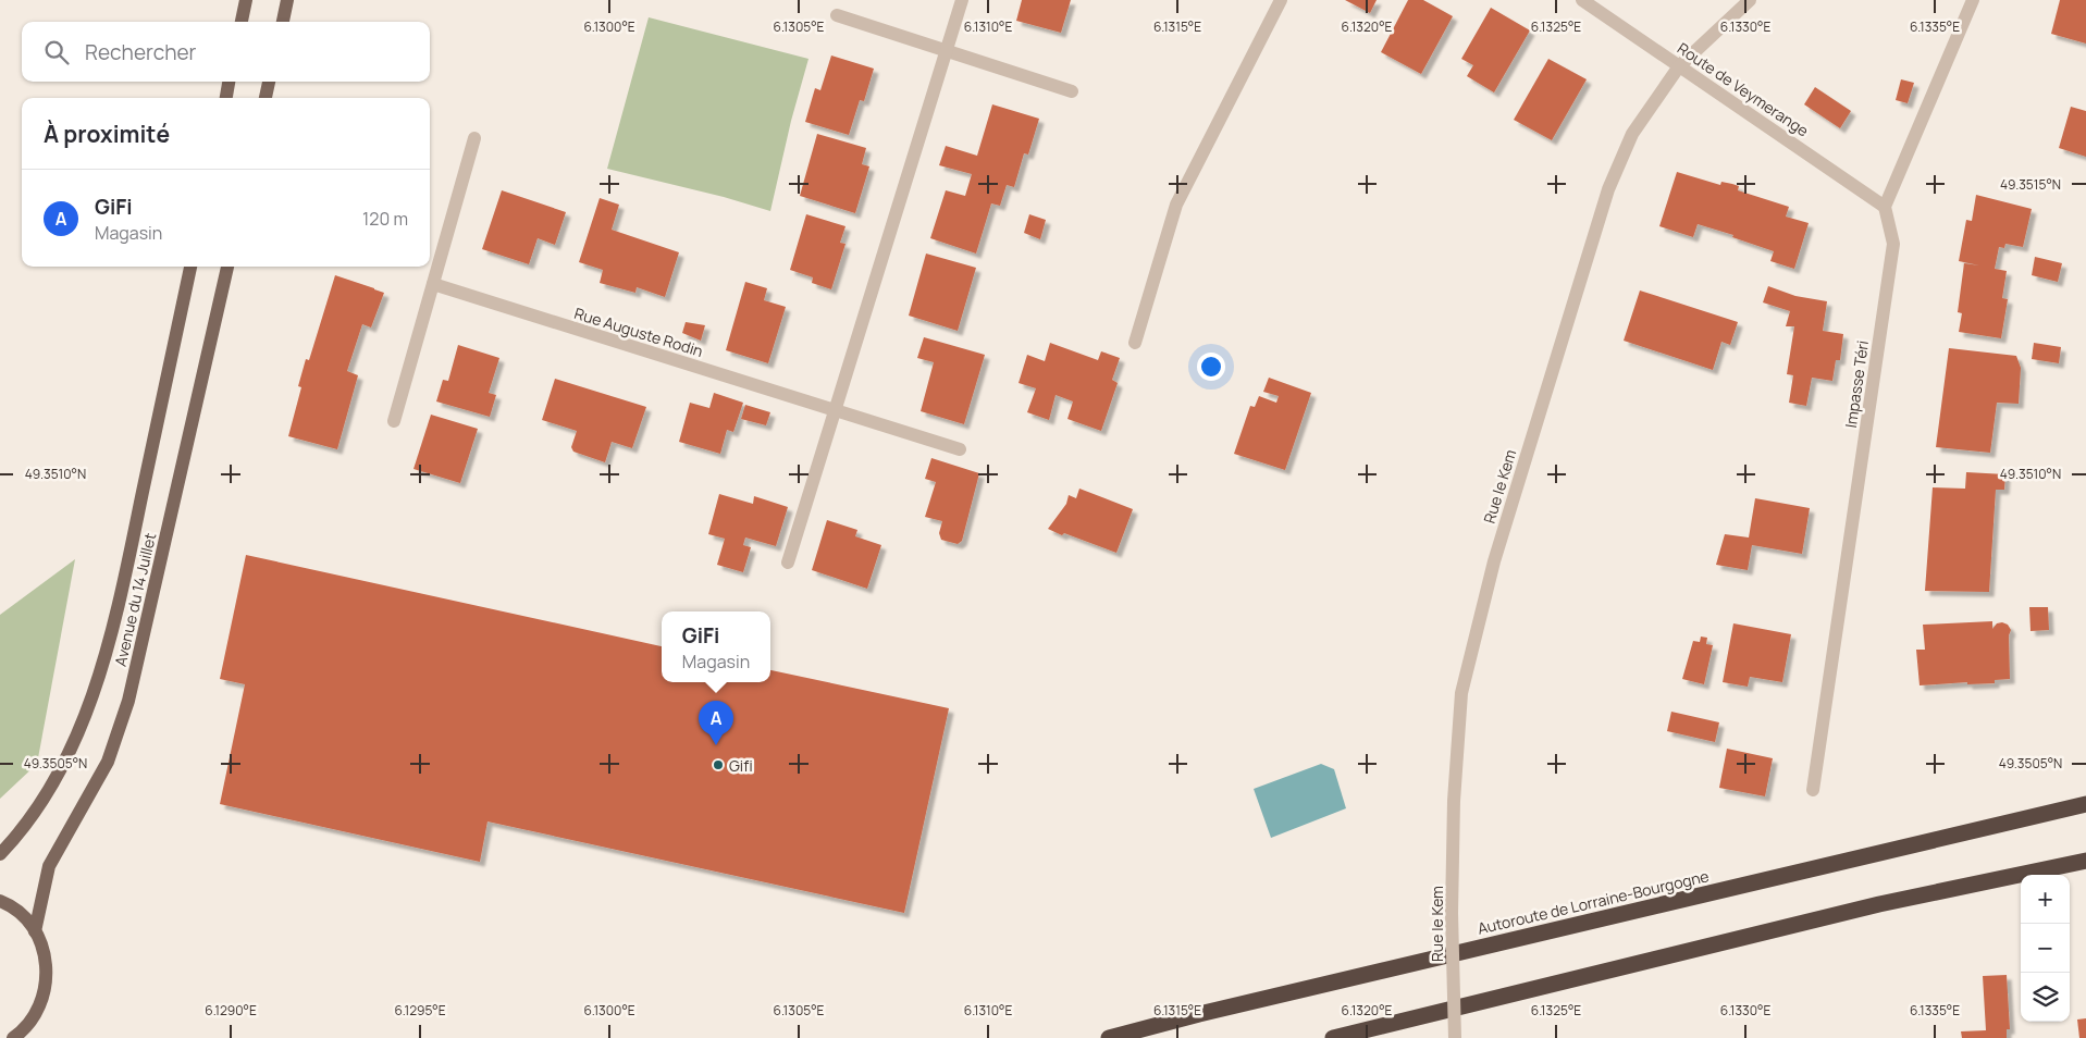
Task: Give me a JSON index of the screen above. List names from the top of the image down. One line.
{"streets":{"highway":["Autoroute de Lorraine-Bourgogne"],"main road":["Avenue du 14 Juillet"],"street":["Route de Veymerange","Rue Auguste Rodin","Impasse Téri","Rue le Kem"]},"crossings":[["Route de Veymerange","Impasse Téri"],["Route de Veymerange","Rue le Kem"]],"places":["Gifi"],"page":{"search":"Rechercher","heading":"À proximité","list":[{"mark":"A","name":"GiFi","note":"Magasin","value":"120 m"}],"popup":["GiFi","Magasin"],"pins":"A","map_buttons":["+","−"]},"coordinates":["6.1300°E","6.1305°E","6.1310°E","6.1315°E","6.1320°E","6.1325°E","6.1330°E","6.1335°E","49.3515°N","49.3510°N","49.3505°N","6.1290°E","6.1295°E"]}
